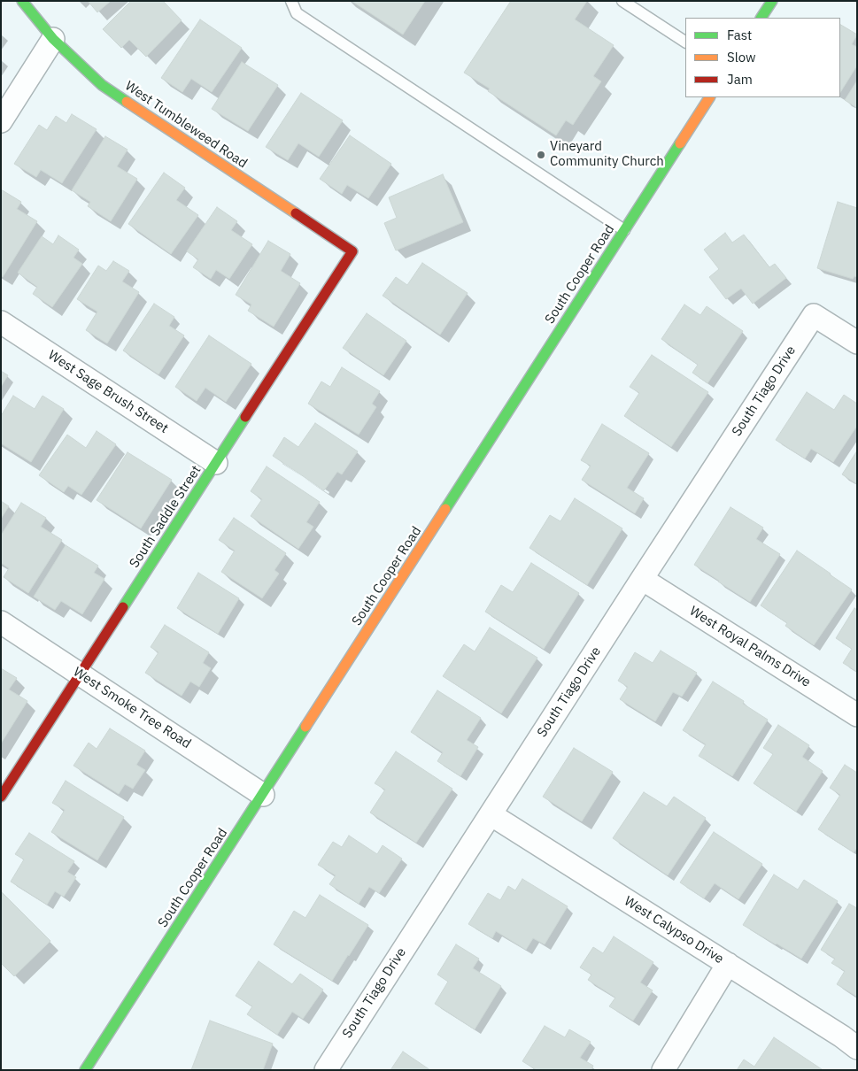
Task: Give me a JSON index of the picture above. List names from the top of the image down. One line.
{"streets":{"main road":["West Tumbleweed Road","South Cooper Road","South Saddle Street"],"street":["South Tiago Drive","West Sage Brush Street","West Royal Palms Drive","West Smoke Tree Road","West Calypso Drive"]},"crossings":[["West Tumbleweed Road","South Saddle Street"],["South Cooper Road","West Smoke Tree Road"],["South Tiago Drive","West Royal Palms Drive"],["South Tiago Drive","West Calypso Drive"],["West Sage Brush Street","South Saddle Street"],["South Saddle Street","West Smoke Tree Road"]],"places":["Vineyard Community Church"],"legend":["Fast","Slow","Jam"]}
